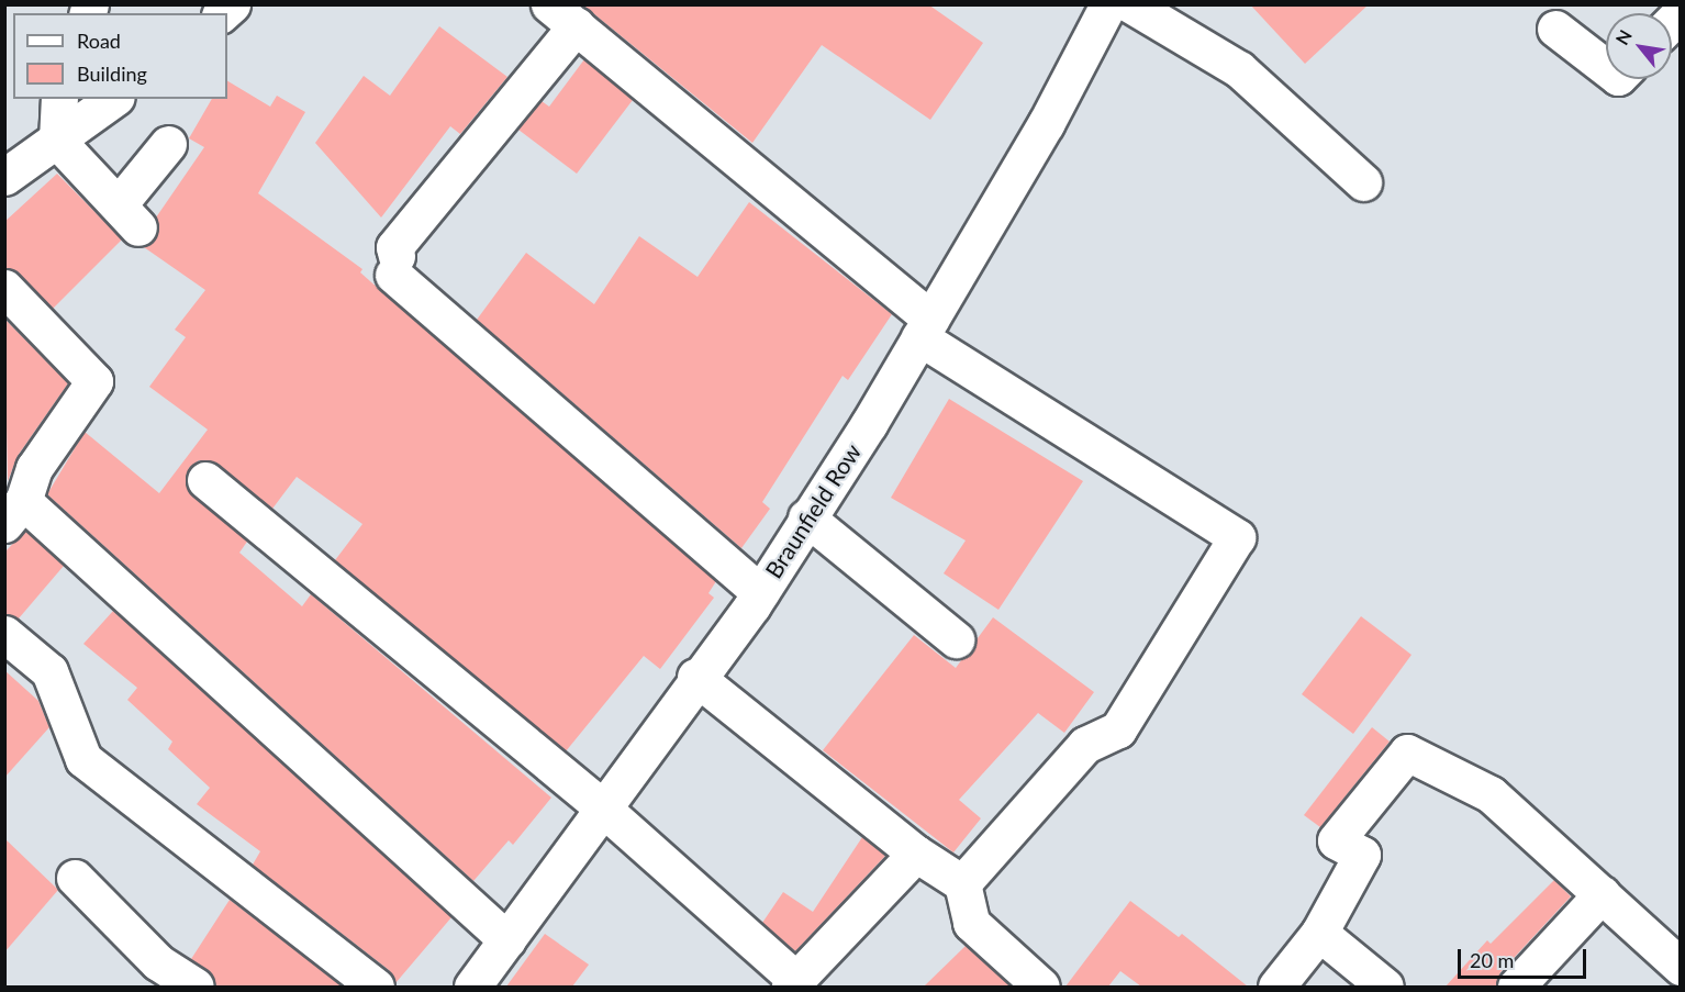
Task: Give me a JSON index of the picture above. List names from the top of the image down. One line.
{"streets":{"street":["Braunfield Row"]},"legend":["Road","Building"],"scale_bar":"20 m","north":"top left"}
